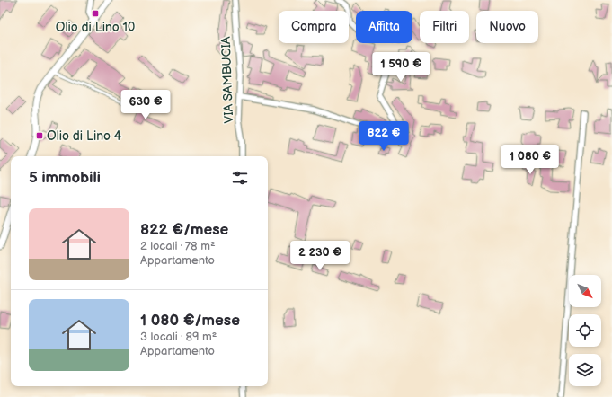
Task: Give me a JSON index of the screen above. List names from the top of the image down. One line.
{"streets":{"street":["VIA SAMBUCIA"]},"places":{"transit":["Olio di Lino 10","Olio di Lino 4"]},"north":"bottom right","page":{"chip":["Compra","Affitta","Filtri","Nuovo"],"price":["1 590 €","630 €","822 €","1 080 €","2 230 €"],"heading":"5 immobili","list":[{"name":"822 €/mese","note":"2 locali · 78 m² · Appartamento"},{"name":"1 080 €/mese","note":"3 locali · 89 m² · Appartamento"}]}}
